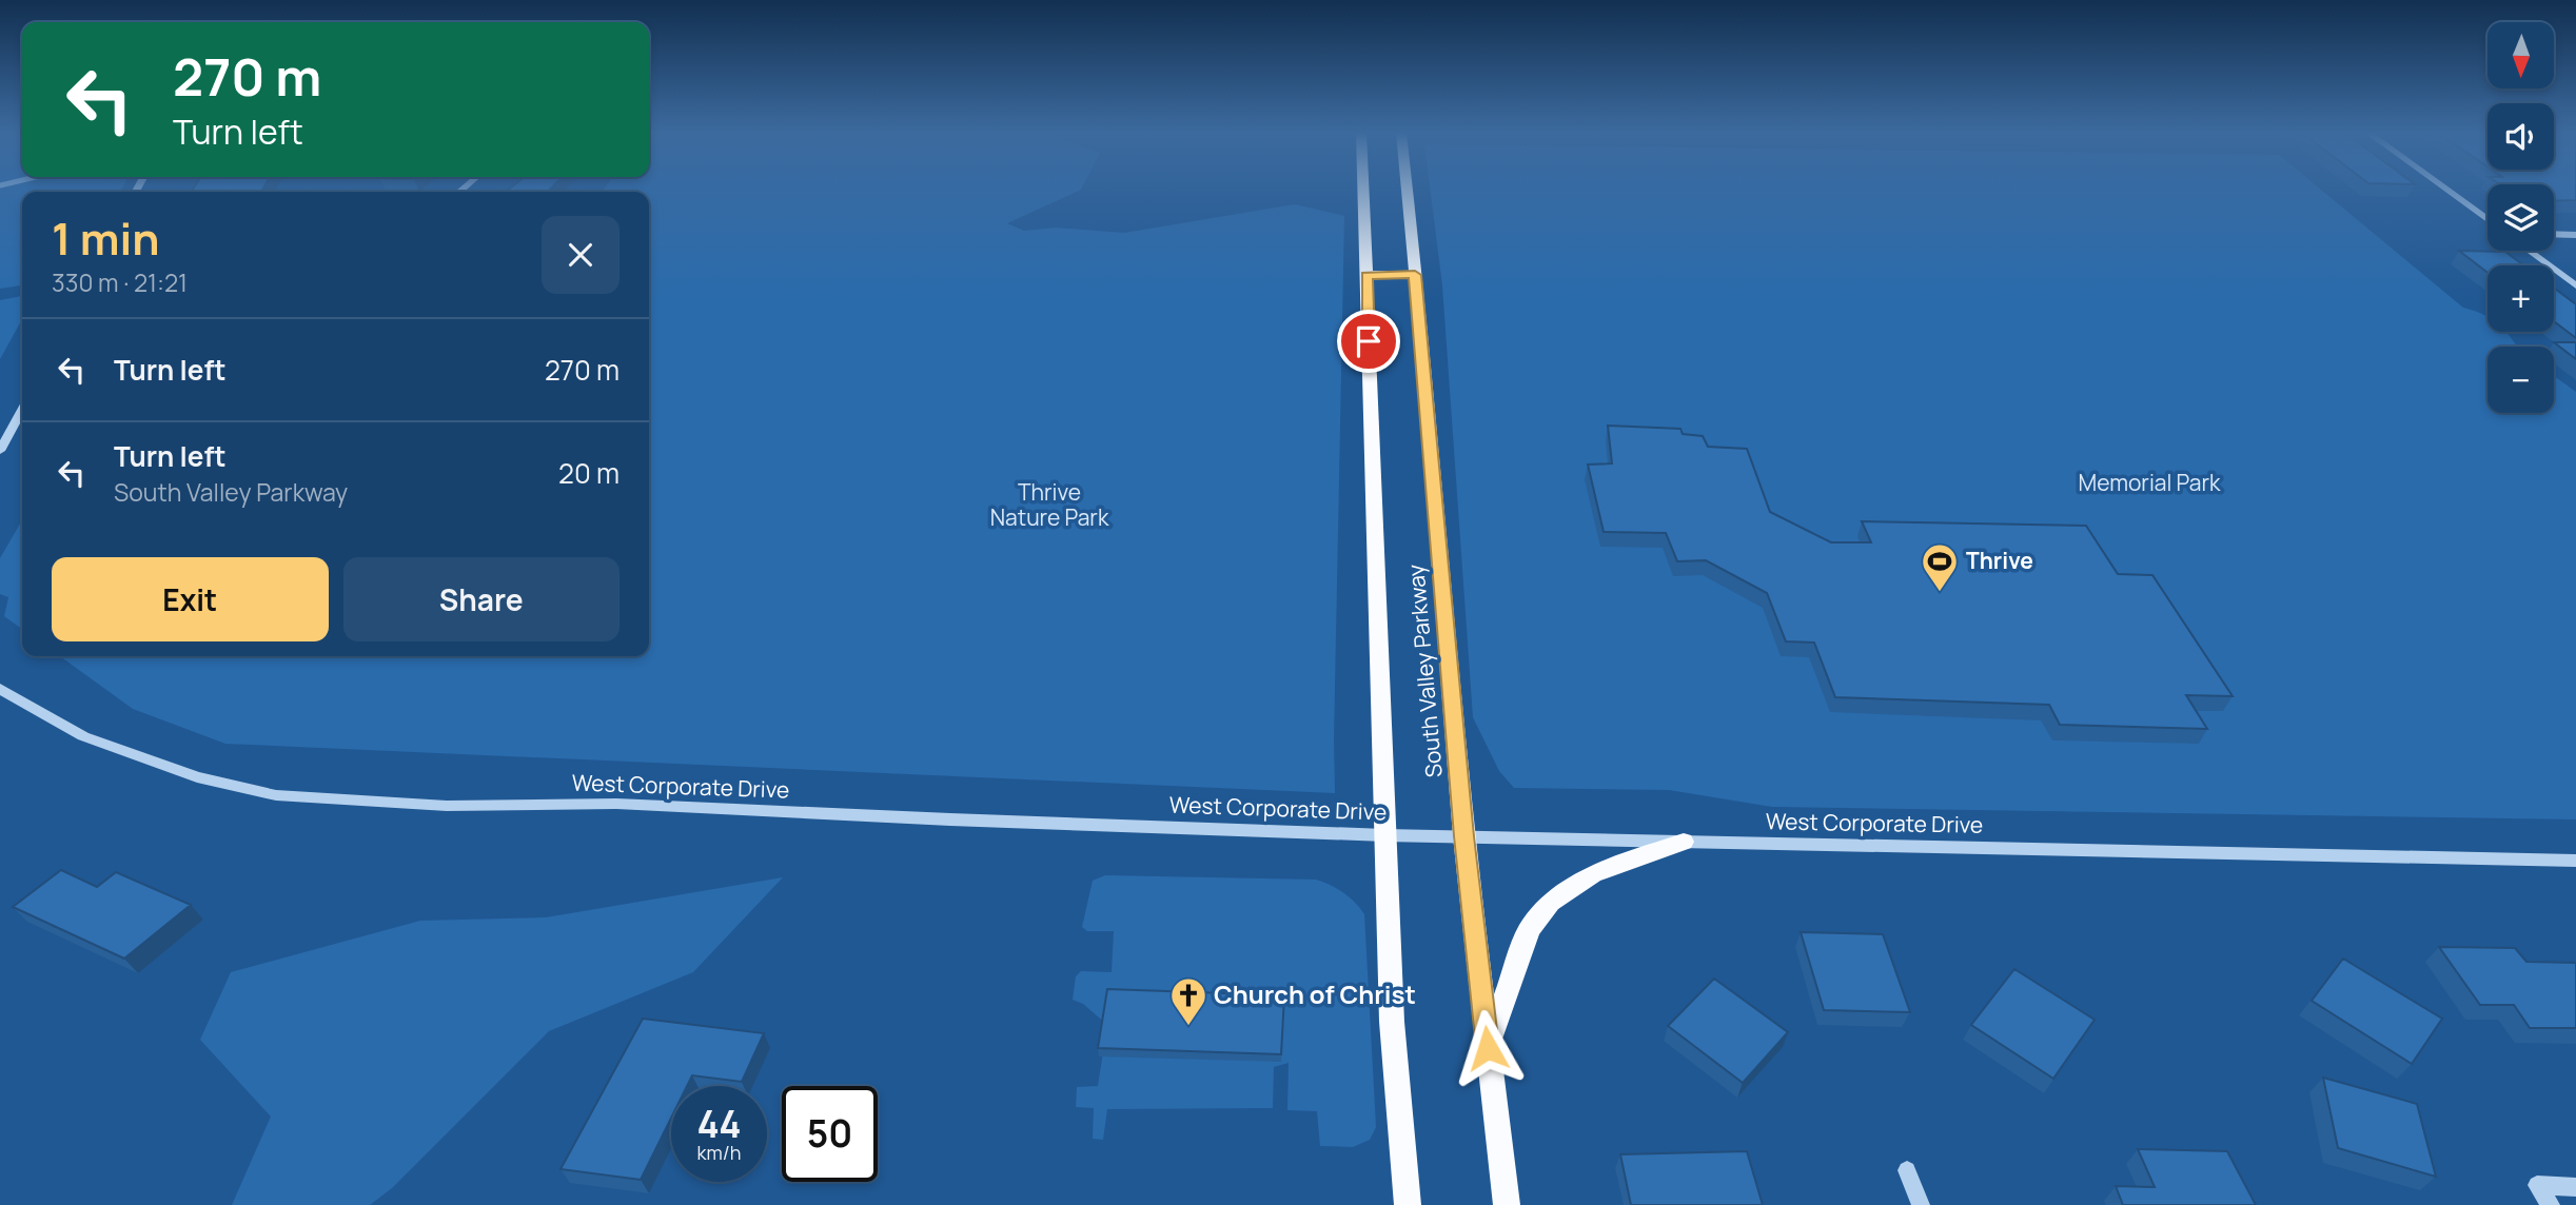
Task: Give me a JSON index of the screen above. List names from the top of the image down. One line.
{"streets":{"main road":["South Valley Parkway"],"street":["West Corporate Drive"]},"crossings":[["South Valley Parkway","West Corporate Drive"]],"parks":["Memorial Park","Thrive Nature Park"],"places":{"sports":["Thrive"],"church":["Church of Christ"]},"north":"bottom","page":{"map_buttons":["+","−"],"turn":["270 m","Turn left"],"heading":["1 min","330 m · 21:21"],"list":[{"name":"Turn left","value":"270 m"},{"name":"Turn left","note":"South Valley Parkway","value":"20 m"}],"buttons":["Exit","Share"],"speed":"44 km/h","limit":"50"}}
